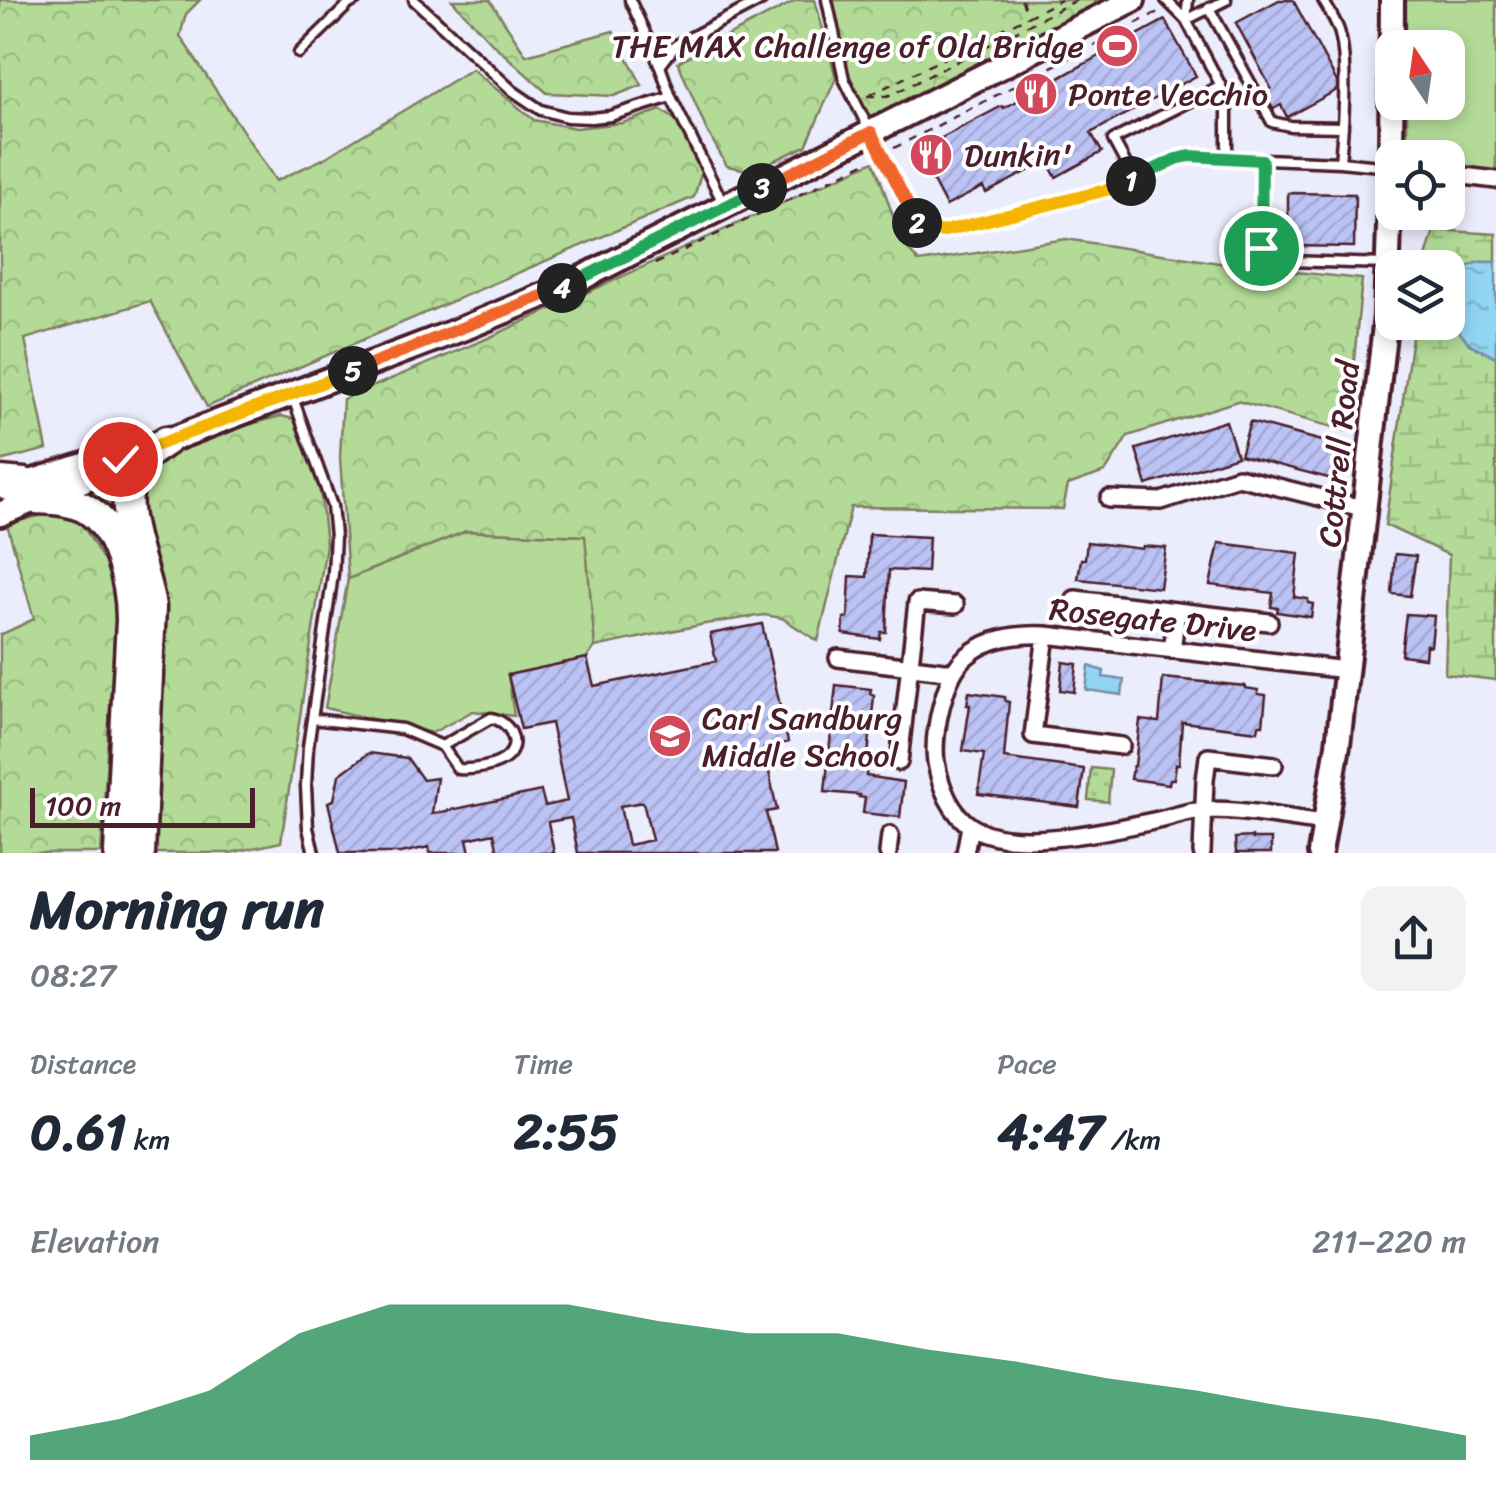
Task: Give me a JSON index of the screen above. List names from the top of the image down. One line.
{"streets":{"main road":["Cottrell Road"],"street":["Rosegate Drive"]},"crossings":[["Cottrell Road","Rosegate Drive"]],"places":{"sports":["THE MAX Challenge of Old Bridge"],"restaurant":["Ponte Vecchio","Dunkin'"],"school or university":["Carl Sandburg Middle School"]},"scale_bar":"100 m","north":"top","page":{"pins":["1","3","2","4","5"],"scale":"100 m","heading":["Morning run","08:27"],"stats":[["Distance","0.61 km"],["Time","2:55"],["Pace","4:47 /km"]],"chart":["Elevation","211–220 m"]}}
